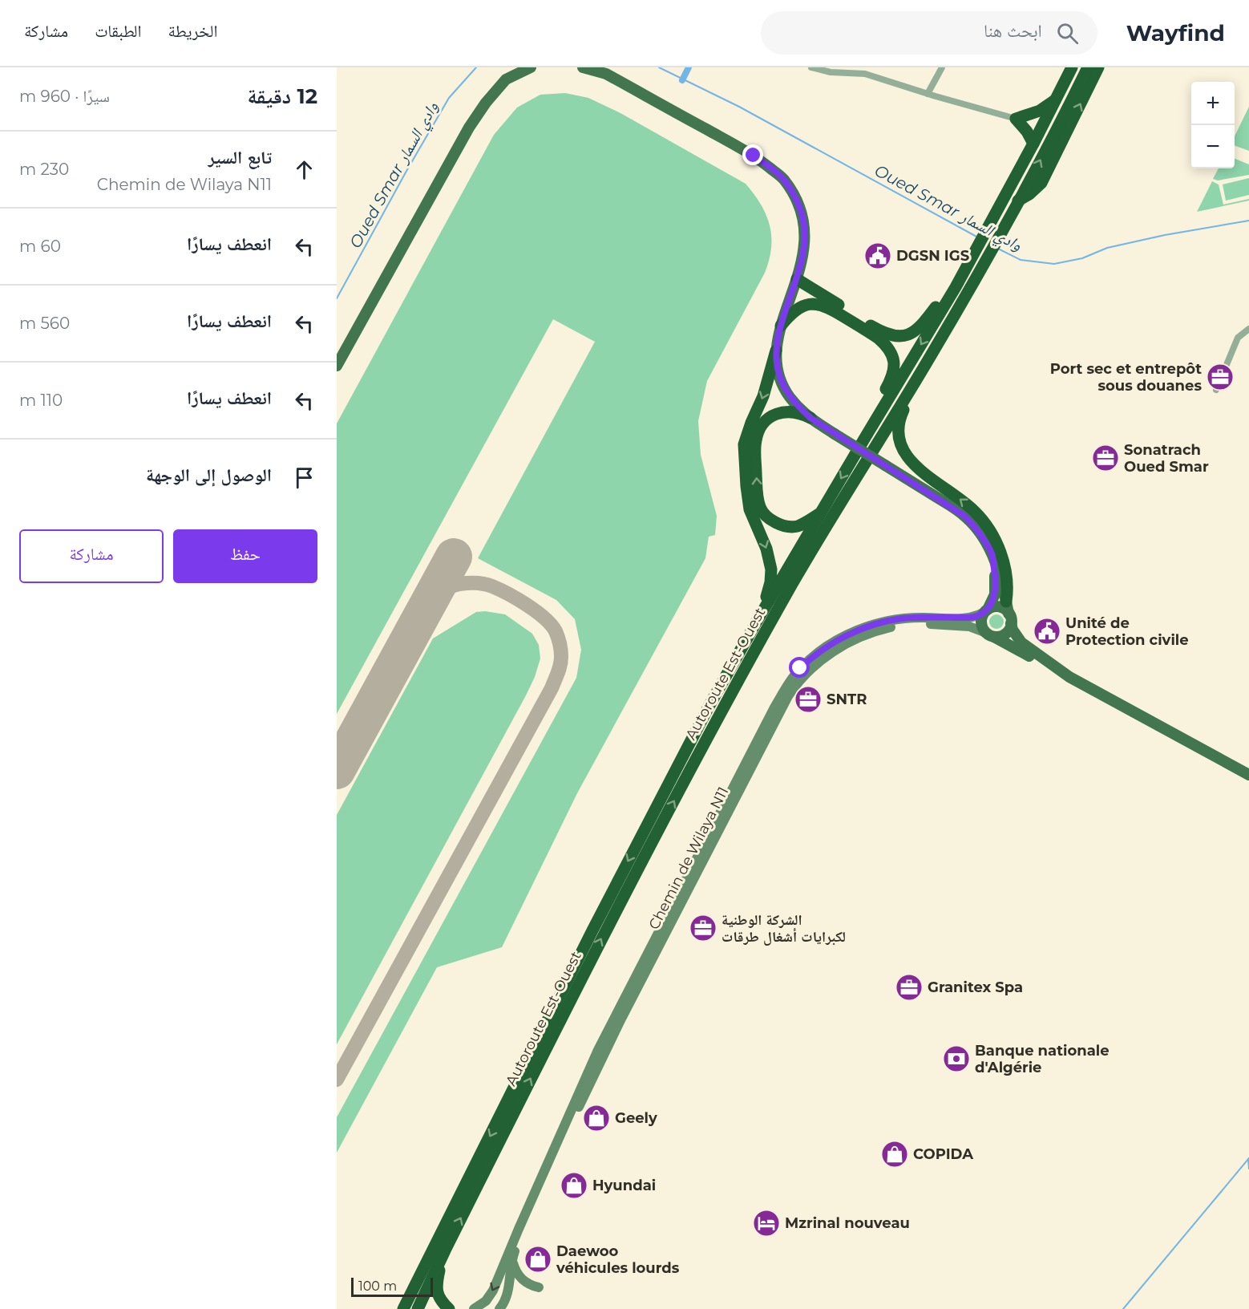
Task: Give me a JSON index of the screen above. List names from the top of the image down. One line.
{"streets":{"highway":["Autoroute Est-Ouest"],"main road":["Chemin de Wilaya N11"]},"water":["Oued Smar وادي السمار"],"places":{"public building":["DGSN IGS","Unité de Protection civile"],"office":["Port sec et entrepôt sous douanes","Sonatrach Oued Smar","SNTR","الشركة الوطنية لكبرايات أشغال طرقات","Granitex Spa"],"bank":["Banque nationale d'Algérie"],"shop":["Geely","COPIDA","Hyundai","Daewoo véhicules lourds"],"hotel":["Mzrinal nouveau"]},"scale_bar":"100 m","page":{"header":"Wayfind","search":"ابحث هنا","nav":["الخريطة","الطبقات","مشاركة"],"heading":["12 دقيقة","سيرًا · 960 m"],"map_buttons":["+","−"],"list":[["تابع السير","Chemin de Wilaya N11","230 m"],["انعطف يسارًا","60 m"],["انعطف يسارًا","560 m"],["انعطف يسارًا","110 m"],"الوصول إلى الوجهة"],"buttons":["حفظ","مشاركة"],"scale":"100 m"}}
